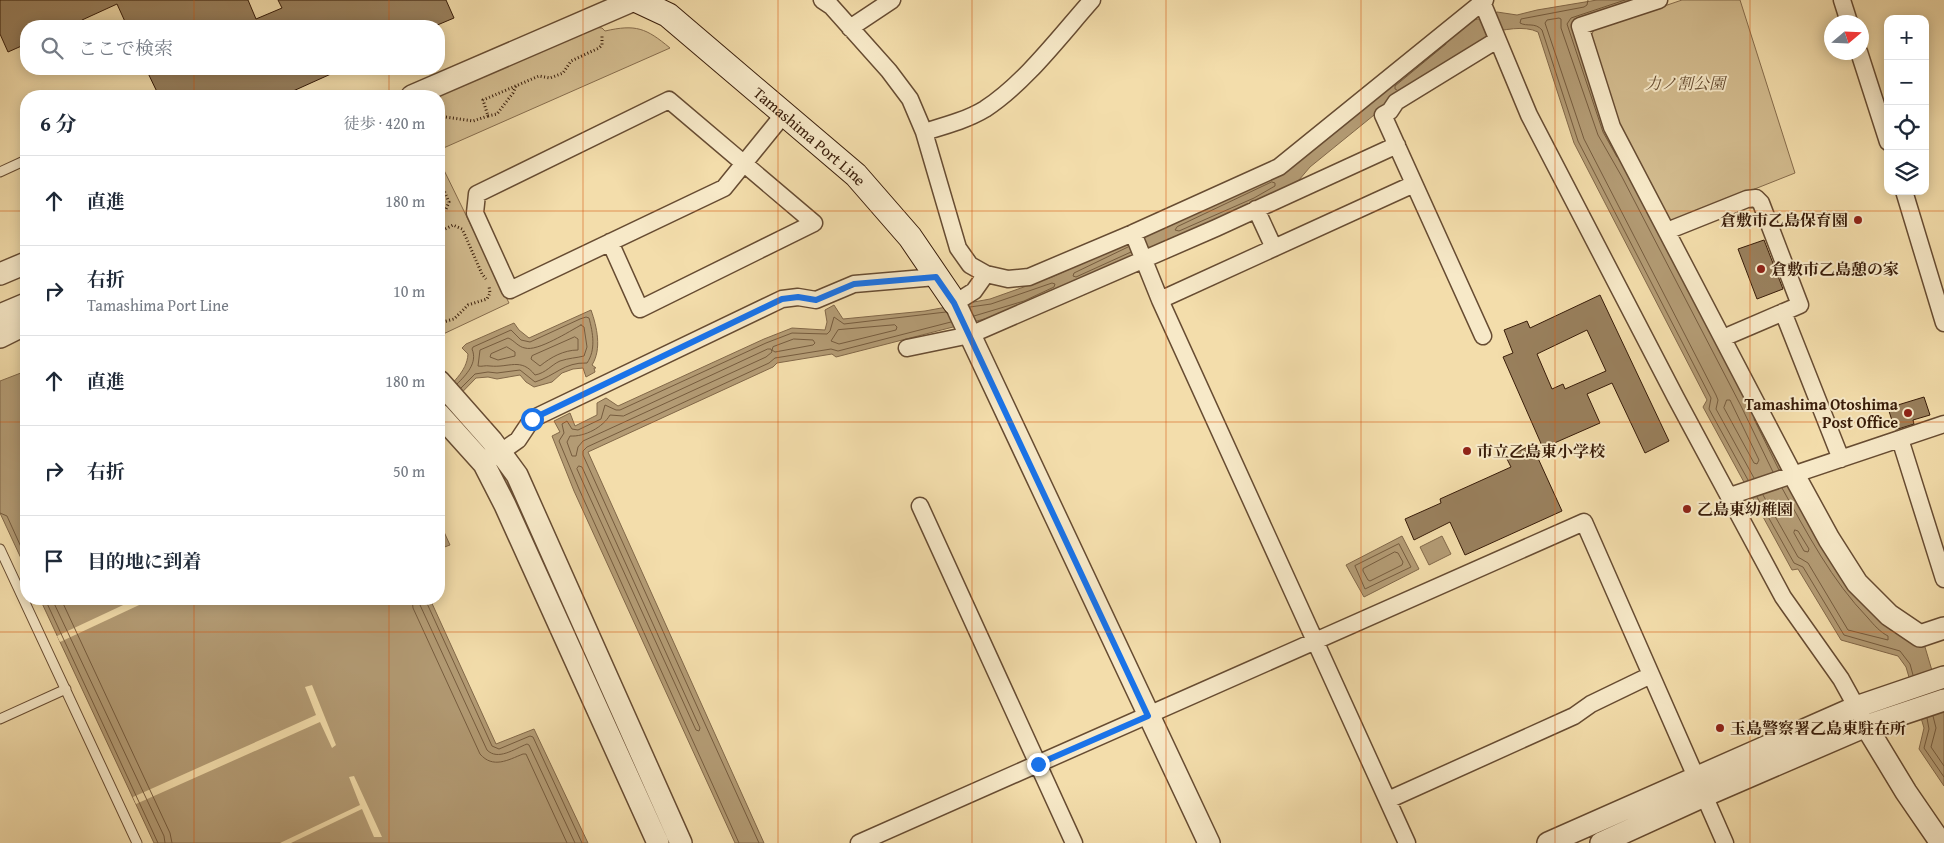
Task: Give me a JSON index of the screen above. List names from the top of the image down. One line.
{"streets":{"main road":["Tamashima Port Line"]},"parks":["力ノ割公園"],"places":["倉敷市乙島保育園","倉敷市乙島憩の家","Tamashima Otoshima Post Office","市立乙島東小学校","乙島東幼稚園","玉島警察署乙島東駐在所"],"north":"right","page":{"map_buttons":["+","−"],"search":"ここで検索","heading":["6 分","徒歩 · 420 m"],"list":[["直進","180 m"],["右折","Tamashima Port Line","10 m"],["直進","180 m"],["右折","50 m"],"目的地に到着"]}}
